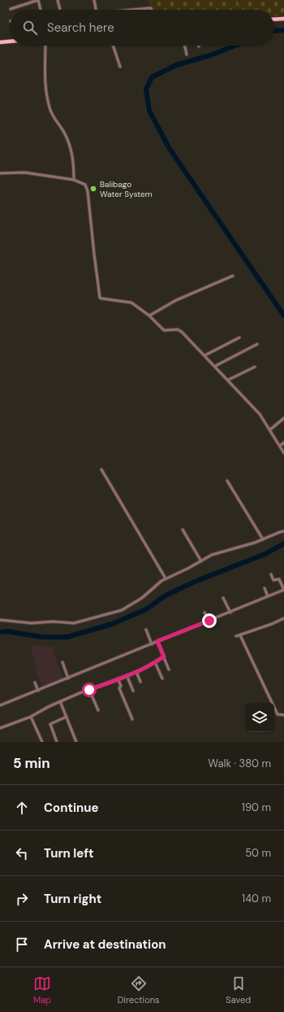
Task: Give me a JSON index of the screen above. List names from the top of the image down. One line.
{"places":["Balibago Water System"],"page":{"search":"Search here","heading":["5 min","Walk · 380 m"],"list":[["Continue","190 m"],["Turn left","50 m"],["Turn right","140 m"],"Arrive at destination"],"nav":["Map","Directions","Saved"]}}
